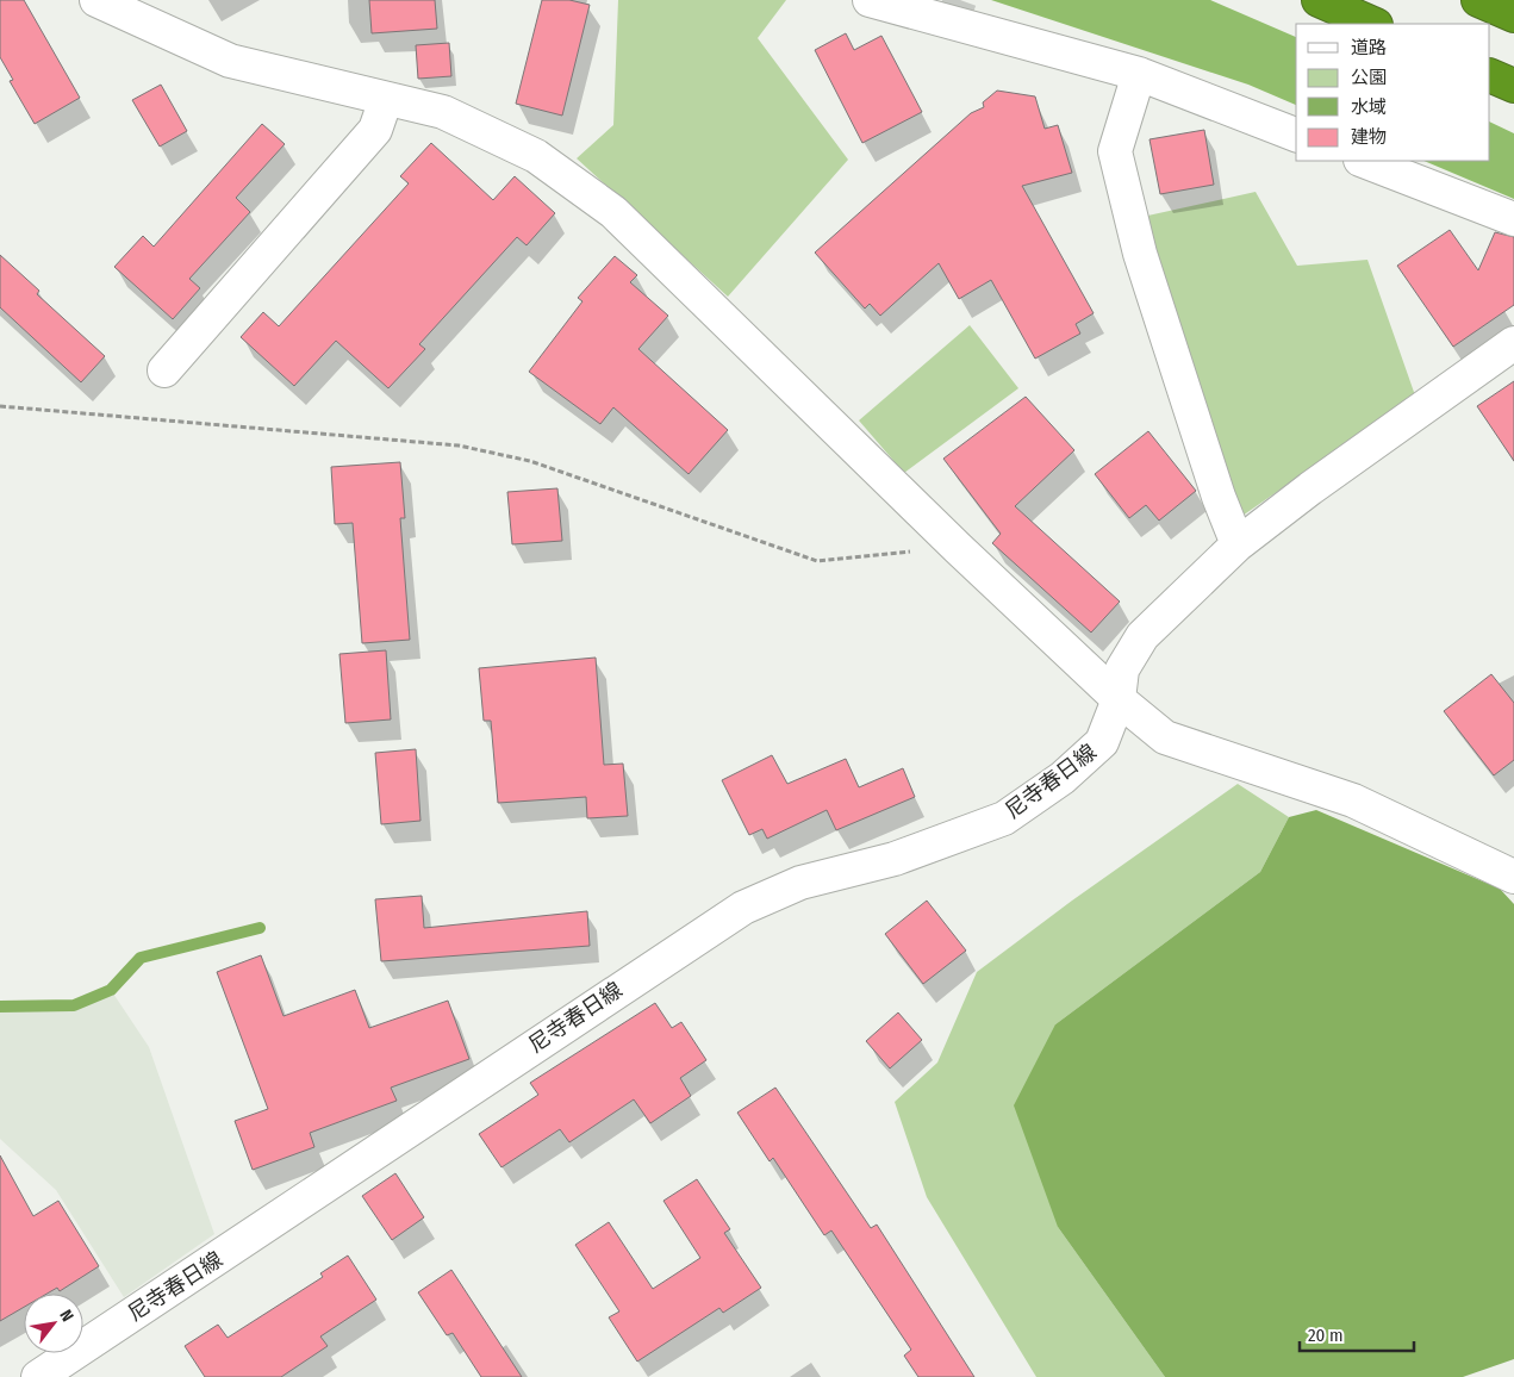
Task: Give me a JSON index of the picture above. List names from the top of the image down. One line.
{"streets":{"street":["尼寺春日線"]},"legend":["道路","公園","水域","建物"],"scale_bar":"20 m","north":"top right"}
